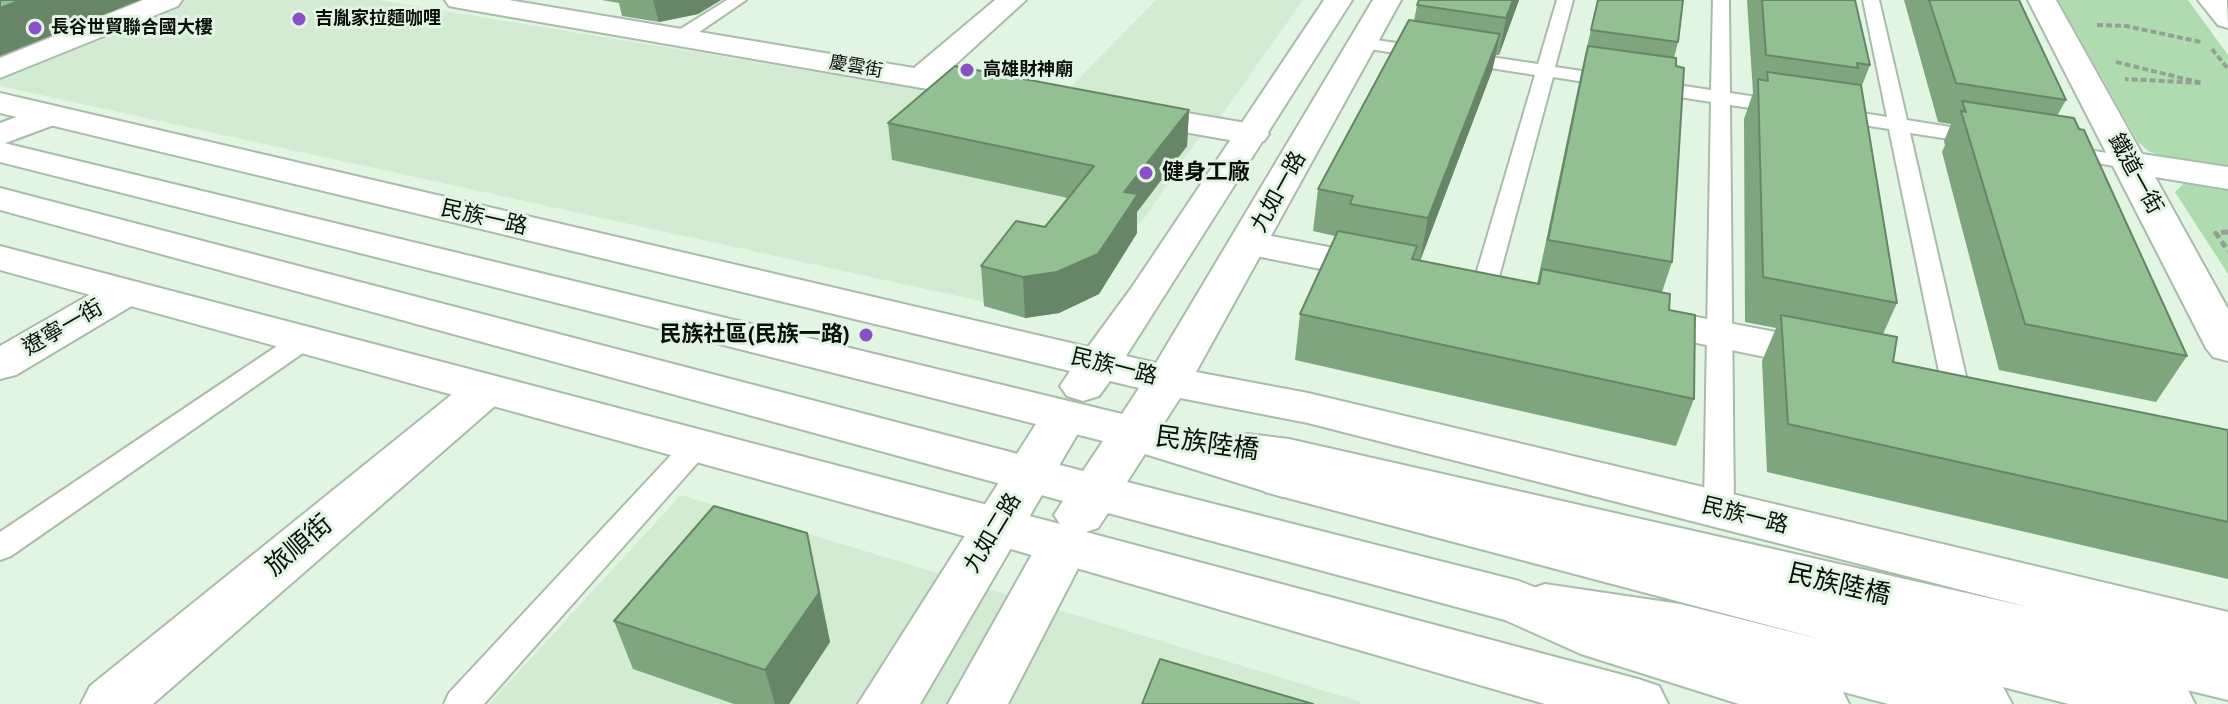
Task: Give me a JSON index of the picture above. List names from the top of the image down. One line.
{"streets":{"main road":["慶雲街","鐵道一街","九如一路","民族一路","遼寧一街","民族陸橋","九如二路","旅順街"]},"crossings":[["九如一路","民族一路"],["民族一路","九如二路"],["民族陸橋","九如二路"]],"places":["吉胤家拉麵咖哩","長谷世貿聯合國大樓","高雄財神廟","健身工廠","民族社區(民族一路)"]}
